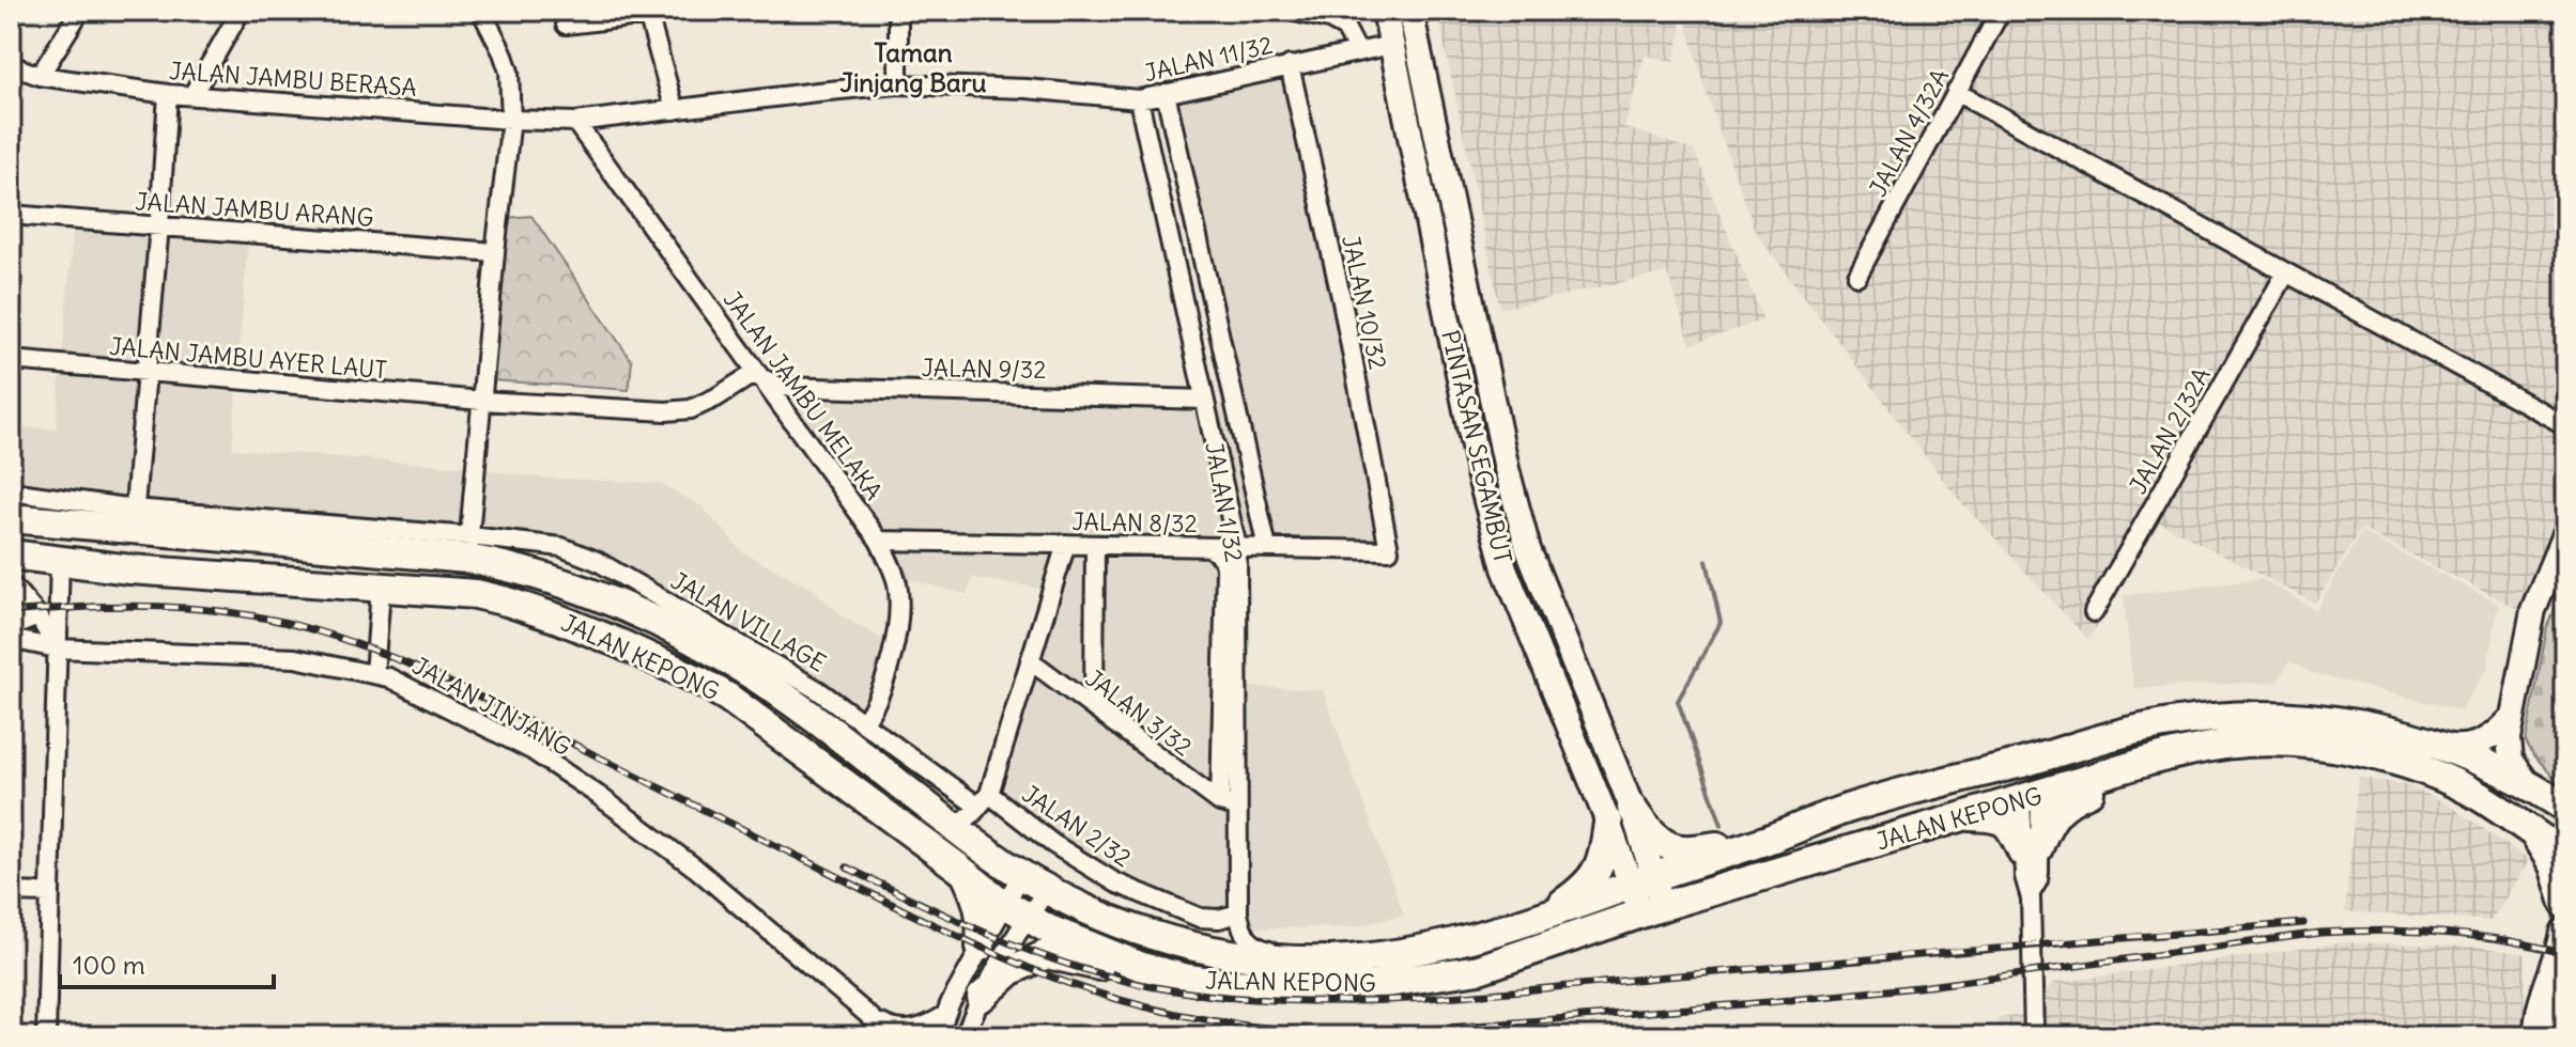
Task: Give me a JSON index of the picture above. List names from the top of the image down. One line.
{"streets":{"main road":["PINTASAN SEGAMBUT","JALAN KEPONG"],"street":["JALAN 11/32","JALAN JAMBU BERASA","JALAN 4/32A","JALAN JAMBU ARANG","JALAN 10/32","JALAN JAMBU AYER LAUT","JALAN 9/32","JALAN JAMBU MELAKA","JALAN 2/32A","JALAN 1/32","JALAN 8/32","JALAN VILLAGE","JALAN JINJANG","JALAN 3/32","JALAN 2/32"]},"crossings":[["JALAN 11/32","JALAN JAMBU BERASA"],["JALAN 11/32","JALAN 10/32"],["JALAN 11/32","JALAN JAMBU MELAKA"],["JALAN 11/32","PINTASAN SEGAMBUT"],["JALAN 11/32","JALAN 1/32"],["JALAN JAMBU BERASA","JALAN JAMBU MELAKA"],["JALAN 10/32","JALAN 8/32"],["JALAN JAMBU AYER LAUT","JALAN 9/32"],["JALAN JAMBU AYER LAUT","JALAN JAMBU MELAKA"],["JALAN 9/32","JALAN JAMBU MELAKA"],["JALAN 9/32","JALAN 1/32"],["JALAN JAMBU MELAKA","JALAN 8/32"],["JALAN JAMBU MELAKA","JALAN VILLAGE"],["PINTASAN SEGAMBUT","JALAN KEPONG"],["JALAN 1/32","JALAN 8/32"],["JALAN 1/32","JALAN 3/32"],["JALAN 1/32","JALAN 2/32"],["JALAN VILLAGE","JALAN KEPONG"],["JALAN VILLAGE","JALAN 2/32"]],"districts":["Taman Jinjang Baru"],"scale_bar":"100 m"}
